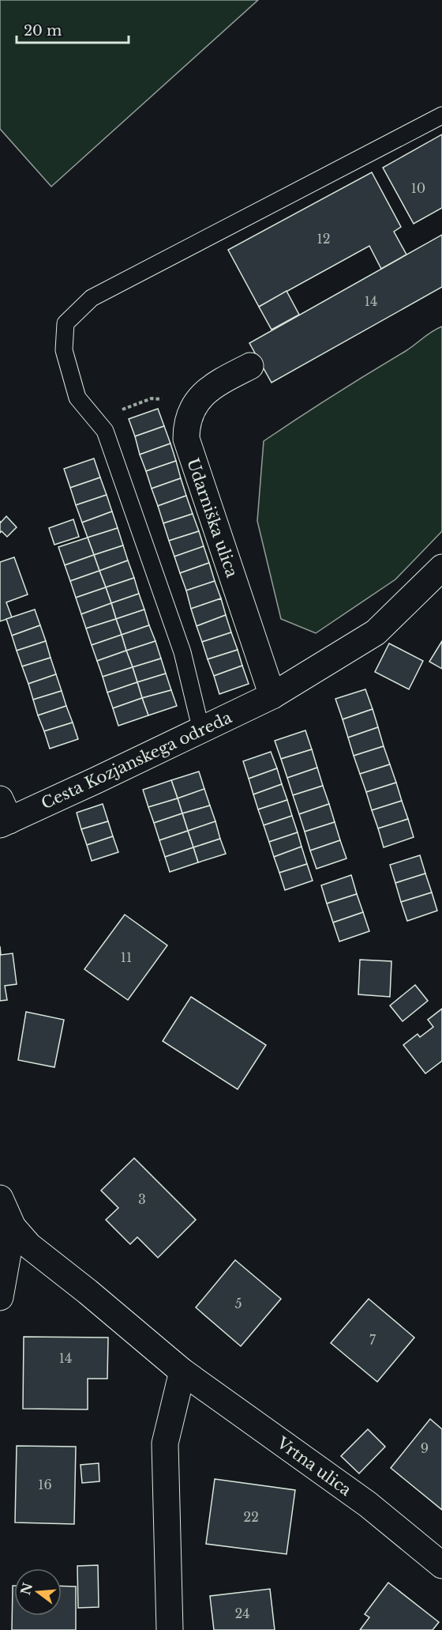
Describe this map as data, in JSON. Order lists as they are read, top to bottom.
{
  "streets": {
    "street": ["Udarniška ulica", "Cesta Kozjanskega odreda", "Vrtna ulica"]
  },
  "crossings": [
    ["Udarniška ulica", "Cesta Kozjanskega odreda"]
  ],
  "house_numbers": [
    "10",
    "12",
    "14",
    "11",
    "3",
    "5",
    "7",
    "14",
    "9",
    "16",
    "22",
    "24"
  ],
  "scale_bar": "20 m",
  "north": "left"
}
